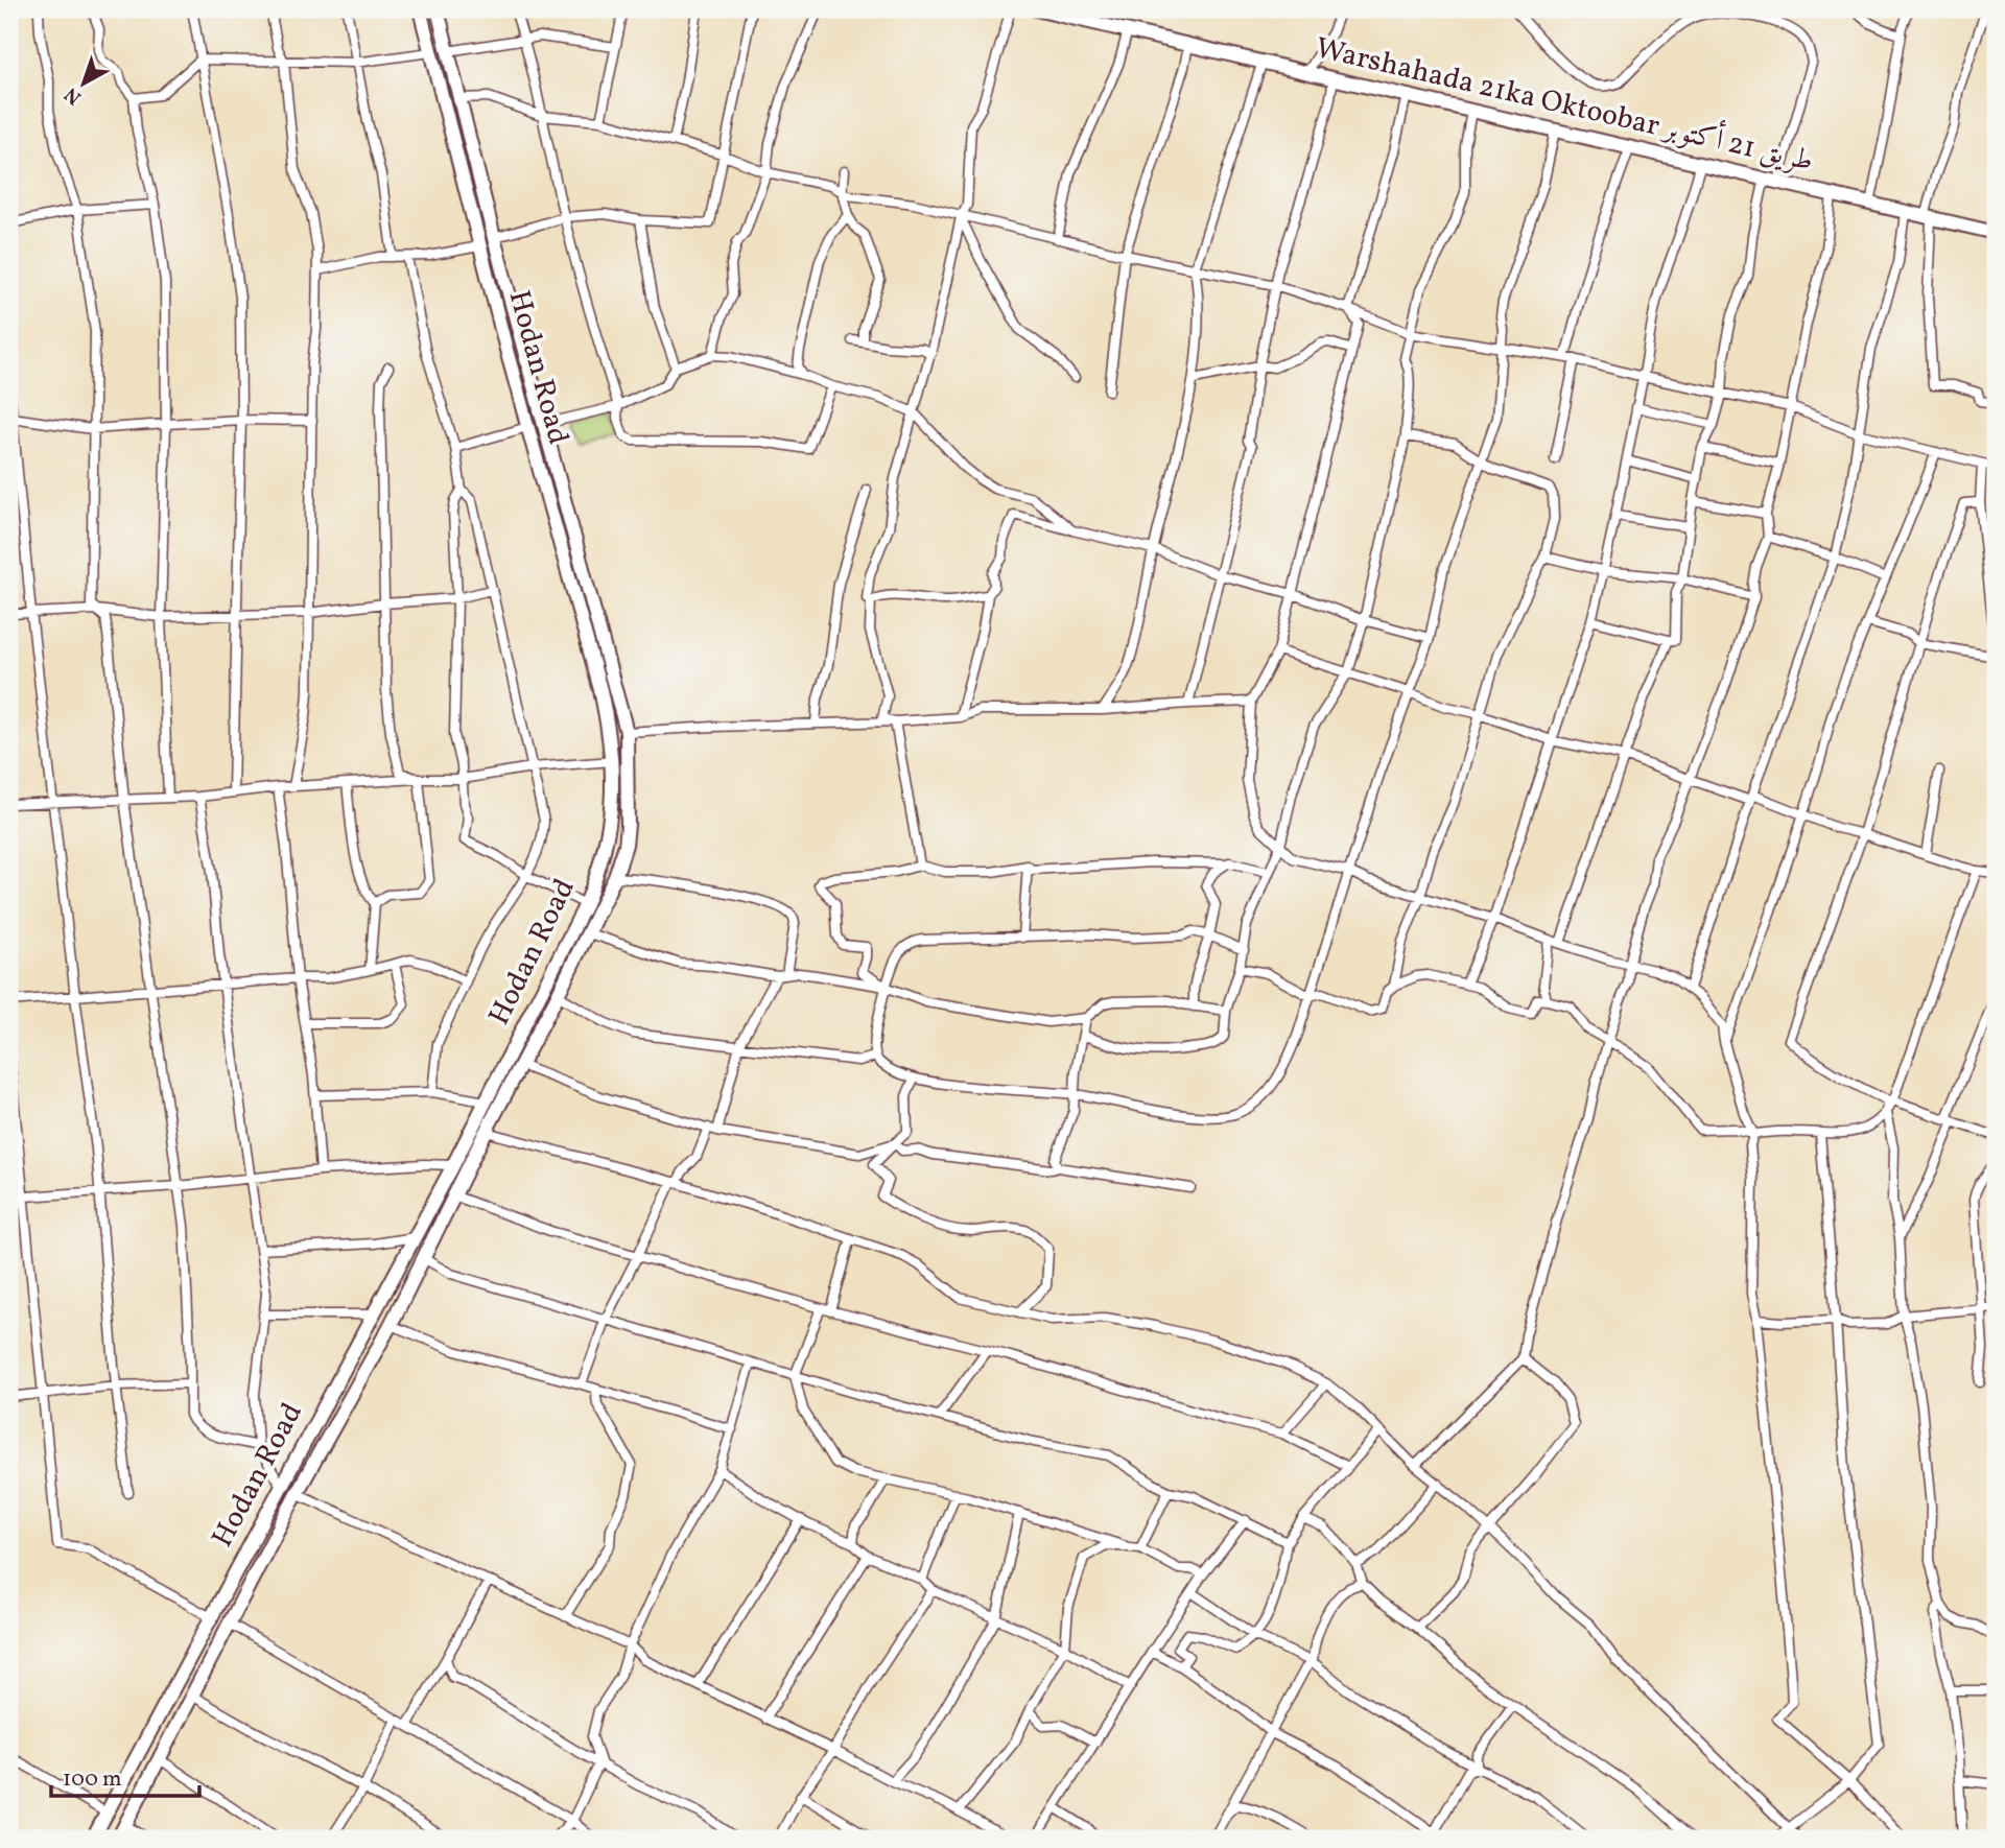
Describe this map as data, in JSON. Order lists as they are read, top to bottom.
{
  "streets": {
    "main road": ["Warshahada 21ka Oktoobar طريق 21 أكتوبر", "Hodan Road"]
  },
  "scale_bar": "100 m",
  "north": "bottom left"
}
